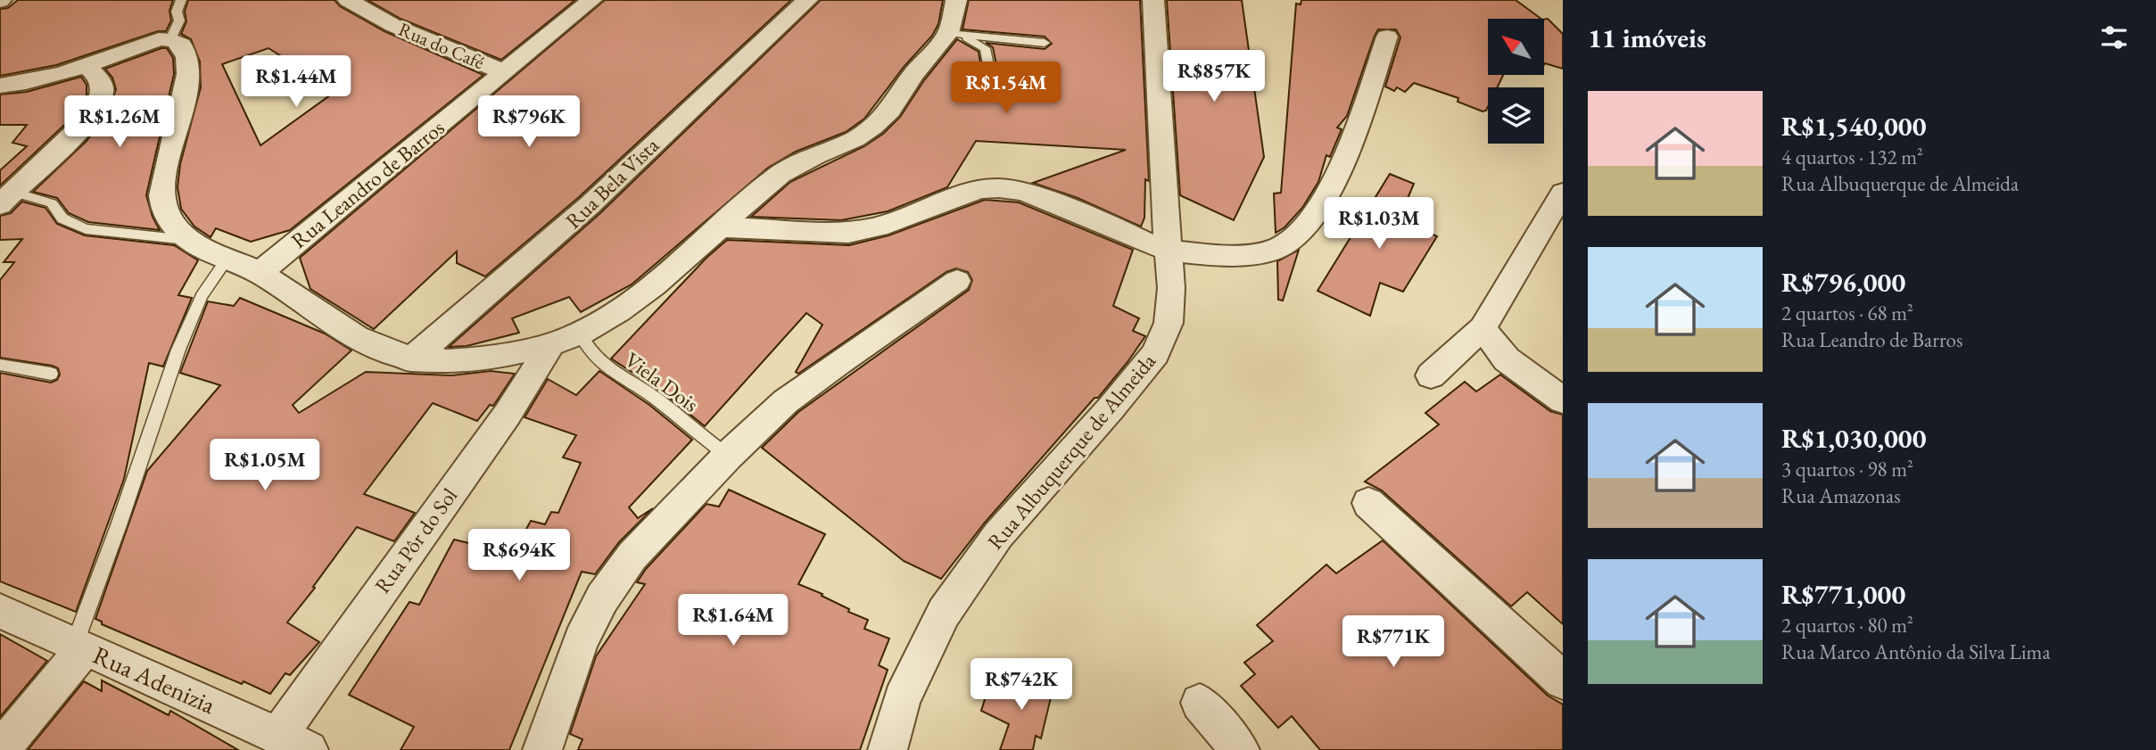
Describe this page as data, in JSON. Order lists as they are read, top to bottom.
{
  "streets": {
    "street": [
      "Rua do Café",
      "Rua Bela Vista",
      "Rua Leandro de Barros",
      "Rua Albuquerque de Almeida",
      "Rua Pôr do Sol",
      "Rua Adenizia"
    ],
    "lane": ["Viela Dois"]
  },
  "crossings": [
    ["Rua do Café", "Rua Leandro de Barros"],
    ["Viela Dois", "Rua Pôr do Sol"],
    ["Rua Pôr do Sol", "Rua Adenizia"]
  ],
  "north": "top left",
  "page": {
    "heading": "11 imóveis",
    "price": [
      "R$857K",
      "R$1.44M",
      "R$1.54M",
      "R$1.26M",
      "R$796K",
      "R$1.03M",
      "R$1.05M",
      "R$694K",
      "R$1.64M",
      "R$771K",
      "R$742K"
    ],
    "list": [
      {
        "name": "R$1,540,000",
        "note": "4 quartos · 132 m² · Rua Albuquerque de Almeida"
      },
      {
        "name": "R$796,000",
        "note": "2 quartos · 68 m² · Rua Leandro de Barros"
      },
      {
        "name": "R$1,030,000",
        "note": "3 quartos · 98 m² · Rua Amazonas"
      },
      {
        "name": "R$771,000",
        "note": "2 quartos · 80 m² · Rua Marco Antônio da Silva Lima"
      }
    ]
  }
}
